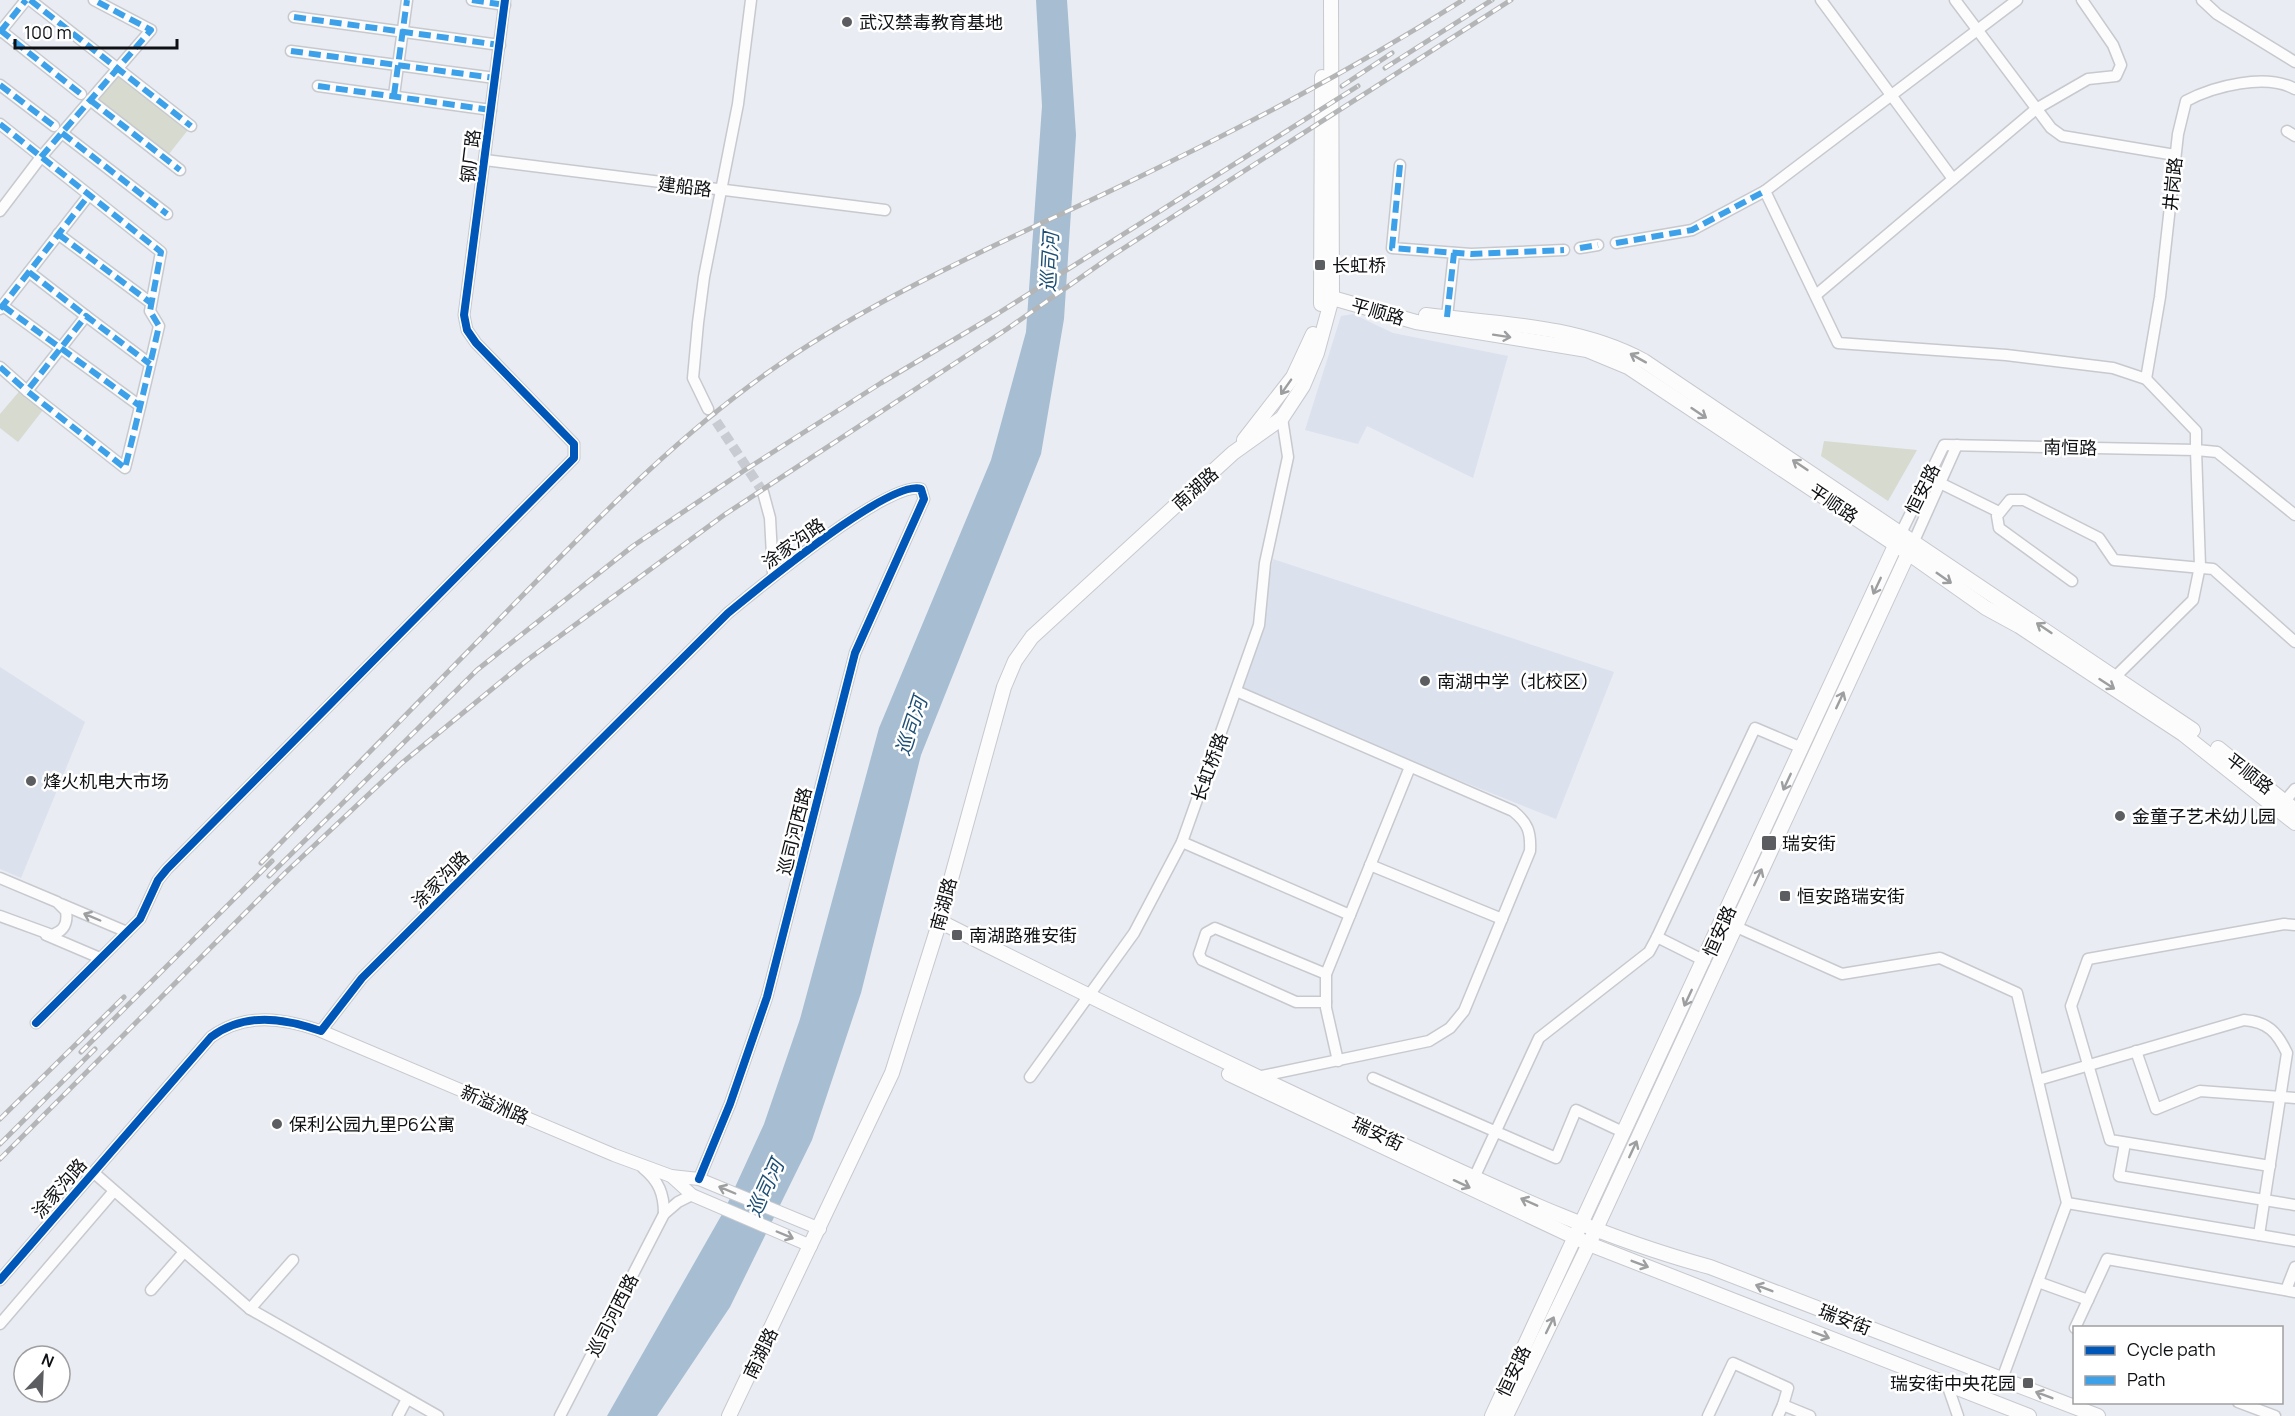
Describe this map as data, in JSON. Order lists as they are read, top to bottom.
{
  "streets": {
    "main road": [
      "平顺路",
      "南湖路",
      "恒安路",
      "瑞安街"
    ],
    "street": [
      "钢厂路",
      "井岗路",
      "建船路",
      "南恒路",
      "涂家沟路",
      "长虹桥路",
      "巡司河西路",
      "新溢洲路"
    ]
  },
  "crossings": [
    ["钢厂路", "建船路"],
    ["平顺路", "南湖路"],
    ["平顺路", "恒安路"],
    ["南恒路", "恒安路"],
    ["南湖路", "长虹桥路"],
    ["南湖路", "瑞安街"],
    ["恒安路", "瑞安街"],
    ["涂家沟路", "巡司河西路"],
    ["涂家沟路", "新溢洲路"],
    ["长虹桥路", "瑞安街"]
  ],
  "water": ["巡司河"],
  "places": {
    "other": [
      "武汉禁毒教育基地",
      "南湖中学（北校区）",
      "烽火机电大市场",
      "金童子艺术幼儿园",
      "保利公园九里P6公寓"
    ],
    "transit": [
      "长虹桥",
      "瑞安街",
      "恒安路瑞安街",
      "南湖路雅安街",
      "瑞安街中央花园"
    ]
  },
  "legend": ["Cycle path", "Path"],
  "scale_bar": "100 m",
  "north": "top right"
}
